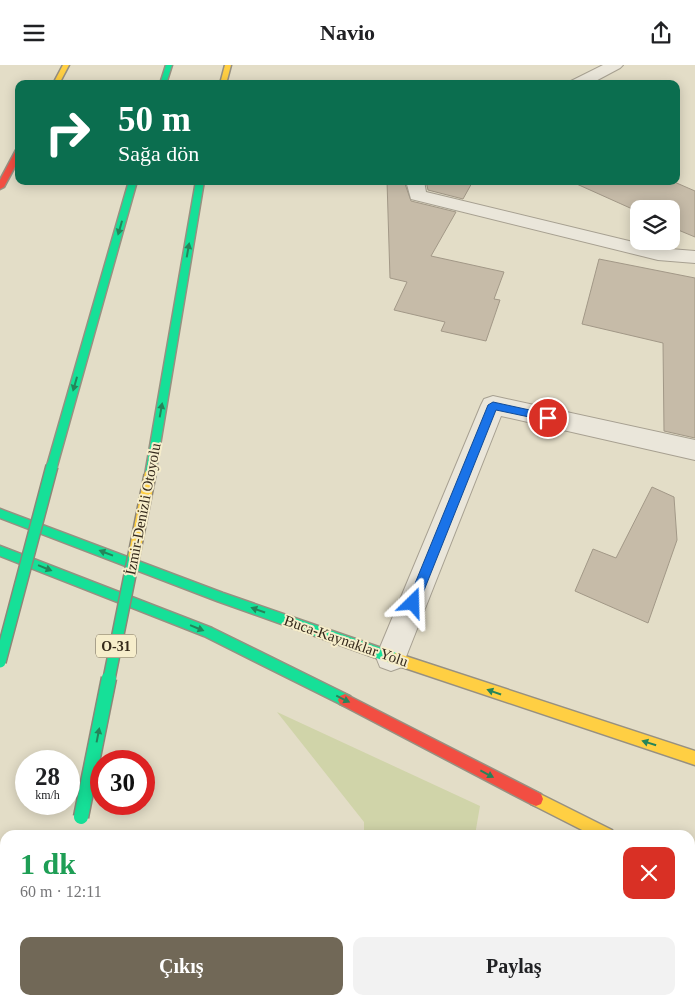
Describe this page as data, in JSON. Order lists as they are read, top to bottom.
{
  "streets": {
    "main road": ["İzmir-Denizli Otoyolu", "Buca-Kaynaklar Yolu", "O-31"]
  },
  "page": {
    "header": "Navio",
    "turn": ["50 m", "Sağa dön"],
    "speed": "28 km/h",
    "limit": "30",
    "heading": ["1 dk", "60 m · 12:11"],
    "buttons": ["Çıkış", "Paylaş"]
  }
}
